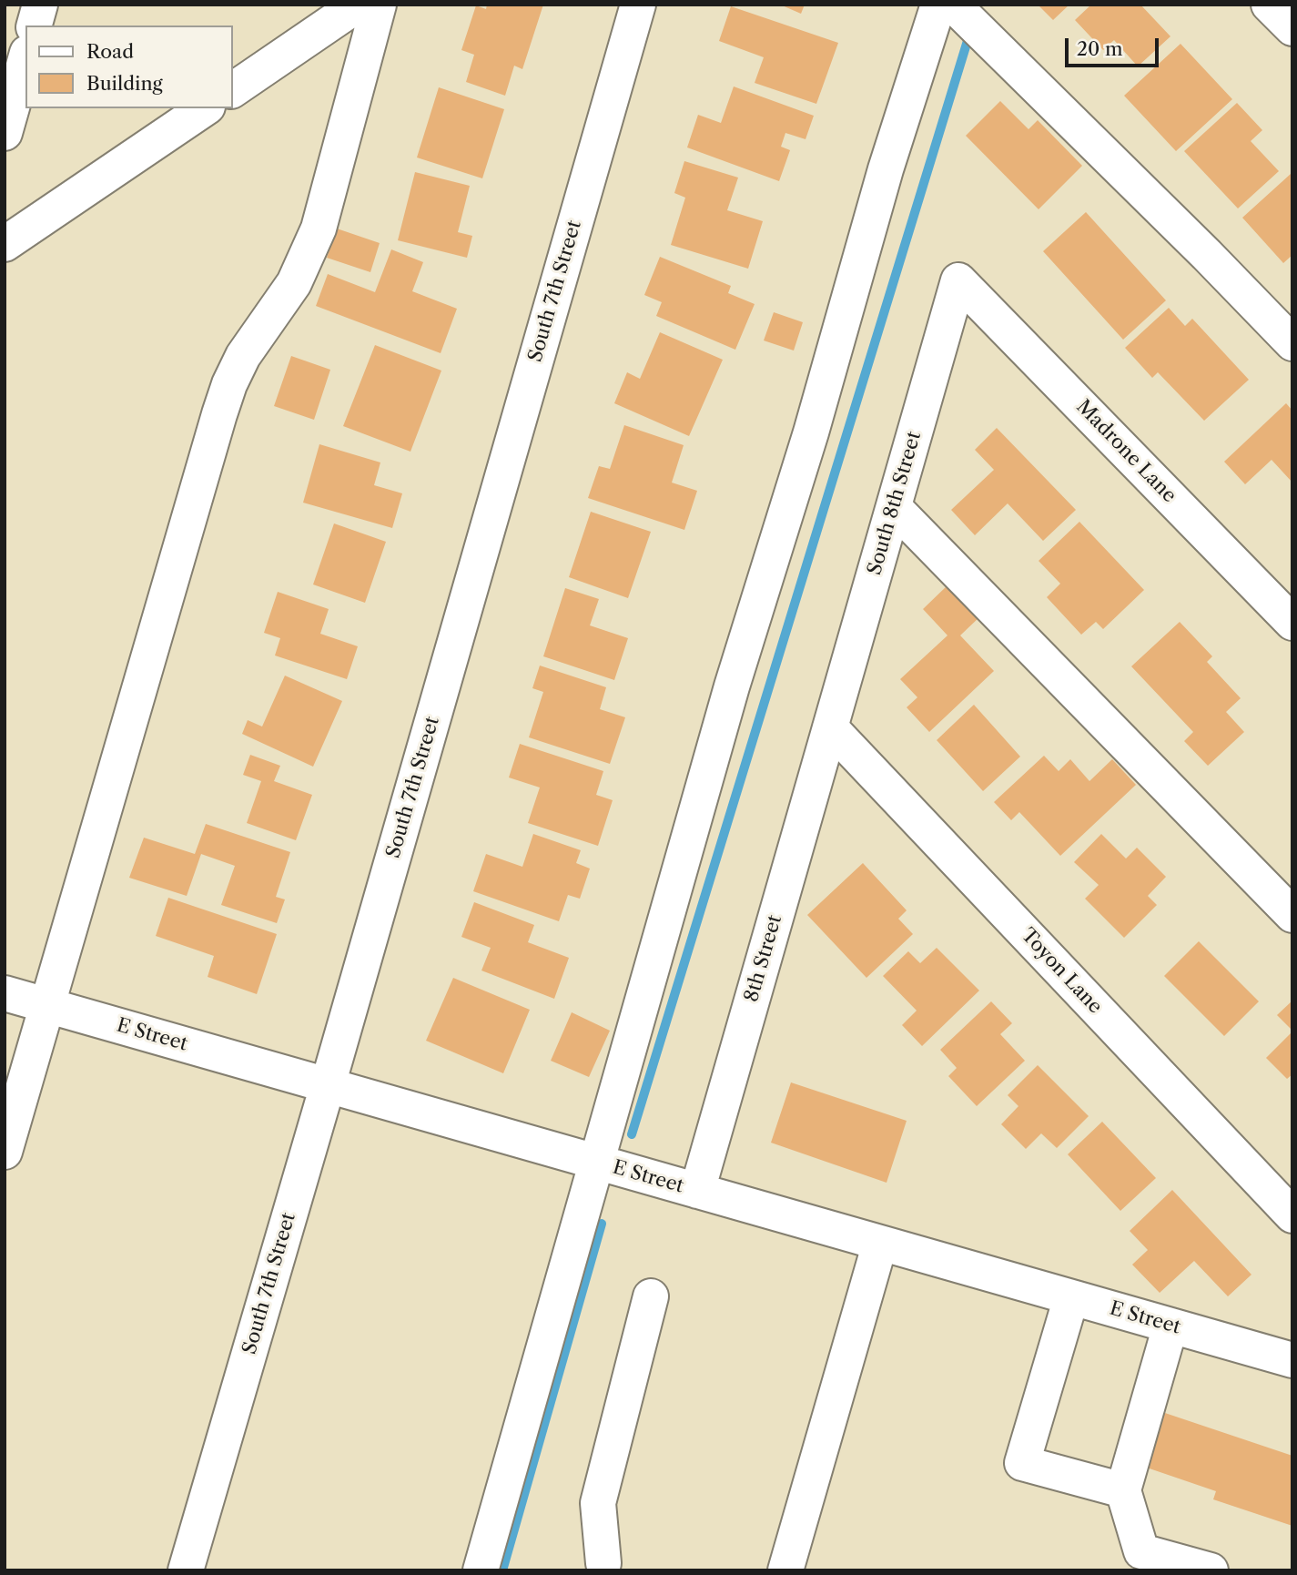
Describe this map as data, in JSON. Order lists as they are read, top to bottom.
{
  "streets": {
    "street": [
      "South 7th Street",
      "Madrone Lane",
      "South 8th Street",
      "8th Street",
      "Toyon Lane",
      "E Street"
    ]
  },
  "crossings": [
    ["South 7th Street", "E Street"],
    ["Madrone Lane", "South 8th Street"],
    ["South 8th Street", "8th Street"],
    ["South 8th Street", "Toyon Lane"],
    ["8th Street", "Toyon Lane"],
    ["8th Street", "E Street"]
  ],
  "legend": ["Road", "Building"],
  "scale_bar": "20 m"
}
